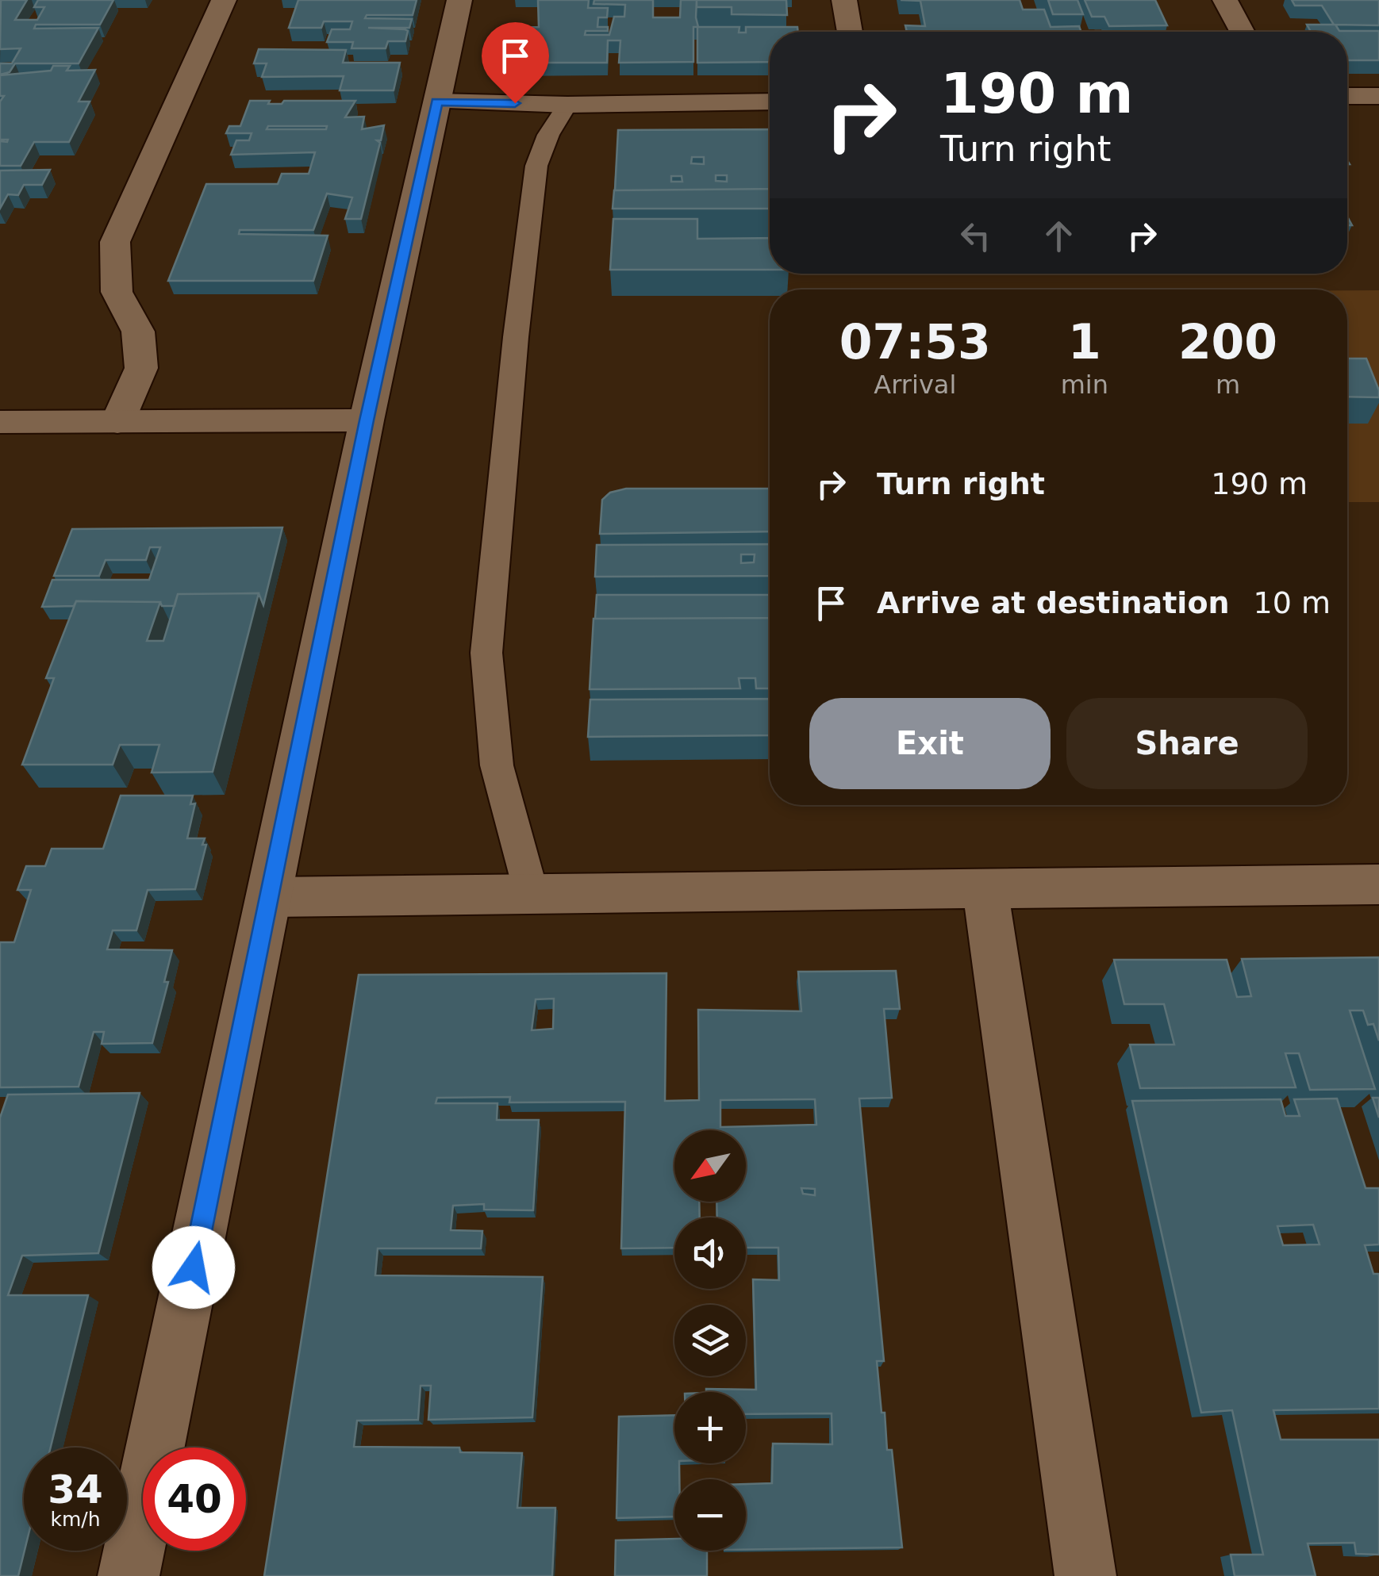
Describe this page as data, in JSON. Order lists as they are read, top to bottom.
{
  "north": "bottom left",
  "page": {
    "turn": ["190 m", "Turn right"],
    "eta": [
      "07:53",
      "Arrival",
      "1",
      "min",
      "200",
      "m"
    ],
    "list": [
      {
        "name": "Turn right",
        "value": "190 m"
      },
      {
        "name": "Arrive at destination",
        "value": "10 m"
      }
    ],
    "buttons": ["Exit", "Share"],
    "map_buttons": ["+", "−"],
    "speed": "34 km/h",
    "limit": "40"
  }
}
